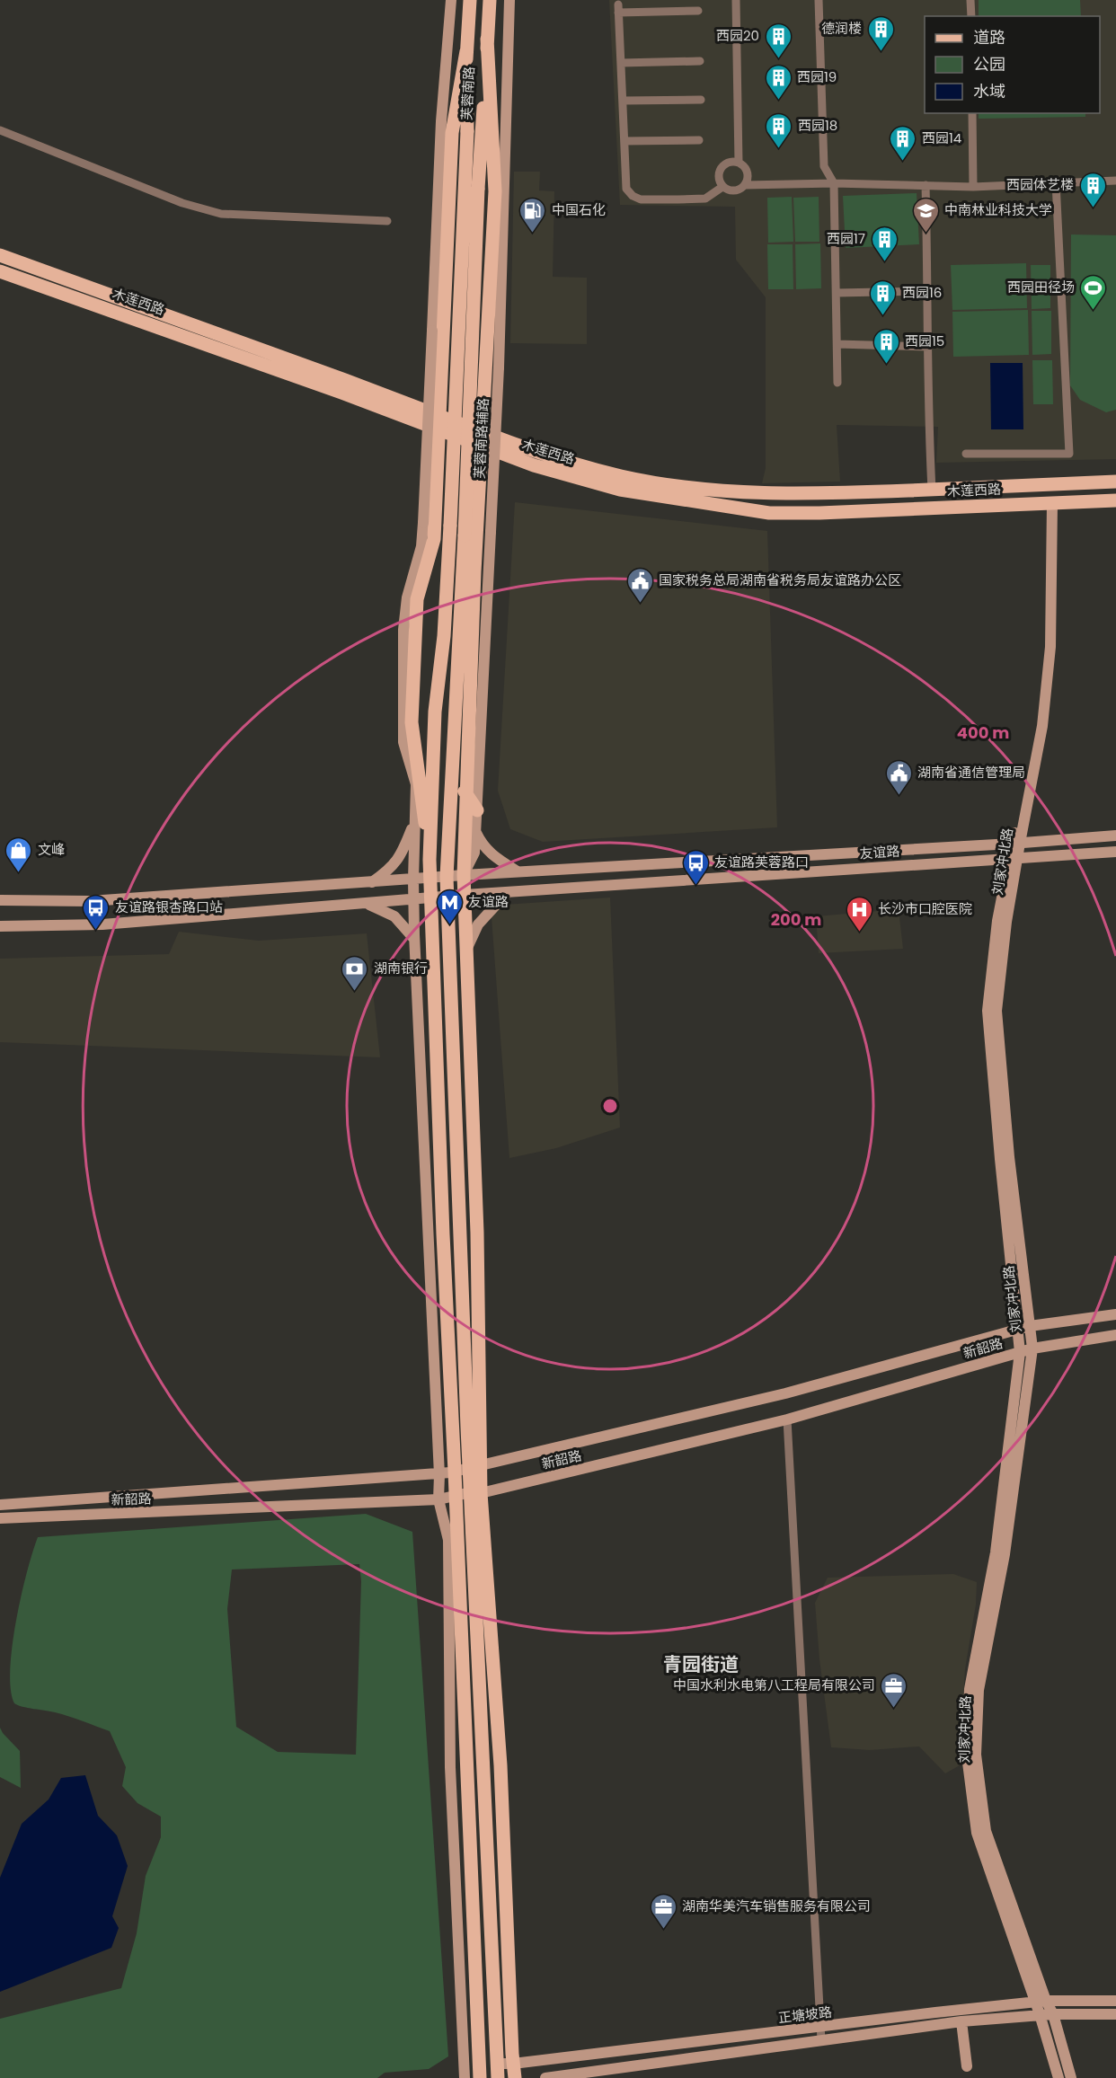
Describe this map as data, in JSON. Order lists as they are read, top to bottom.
{
  "streets": {
    "main road": [
      "芙蓉南路",
      "木莲西路",
      "芙蓉南路辅路",
      "友谊路",
      "刘家冲北路",
      "新韶路",
      "正塘坡路"
    ]
  },
  "crossings": [
    ["芙蓉南路", "友谊路"],
    ["芙蓉南路", "新韶路"],
    ["木莲西路", "刘家冲北路"],
    ["芙蓉南路辅路", "友谊路"],
    ["友谊路", "刘家冲北路"],
    ["刘家冲北路", "新韶路"],
    ["刘家冲北路", "正塘坡路"]
  ],
  "districts": ["青园街道"],
  "places": {
    "building": [
      "德润楼",
      "西园20",
      "西园19",
      "西园18",
      "西园14",
      "西园体艺楼",
      "西园17",
      "西园16",
      "西园15"
    ],
    "fuel station": ["中国石化"],
    "school or university": ["中南林业科技大学"],
    "sports": ["西园田径场"],
    "public building": ["国家税务总局湖南省税务局友谊路办公区", "湖南省通信管理局"],
    "shop": ["文峰"],
    "bus stop": ["友谊路芙蓉路口", "友谊路银杏路口站"],
    "metro station": ["友谊路"],
    "hospital": ["长沙市口腔医院"],
    "bank": ["湖南银行"],
    "office": ["中国水利水电第八工程局有限公司", "湖南华美汽车销售服务有限公司"]
  },
  "legend": ["道路", "公园", "水域"],
  "rings": ["400 m", "200 m"]
}
